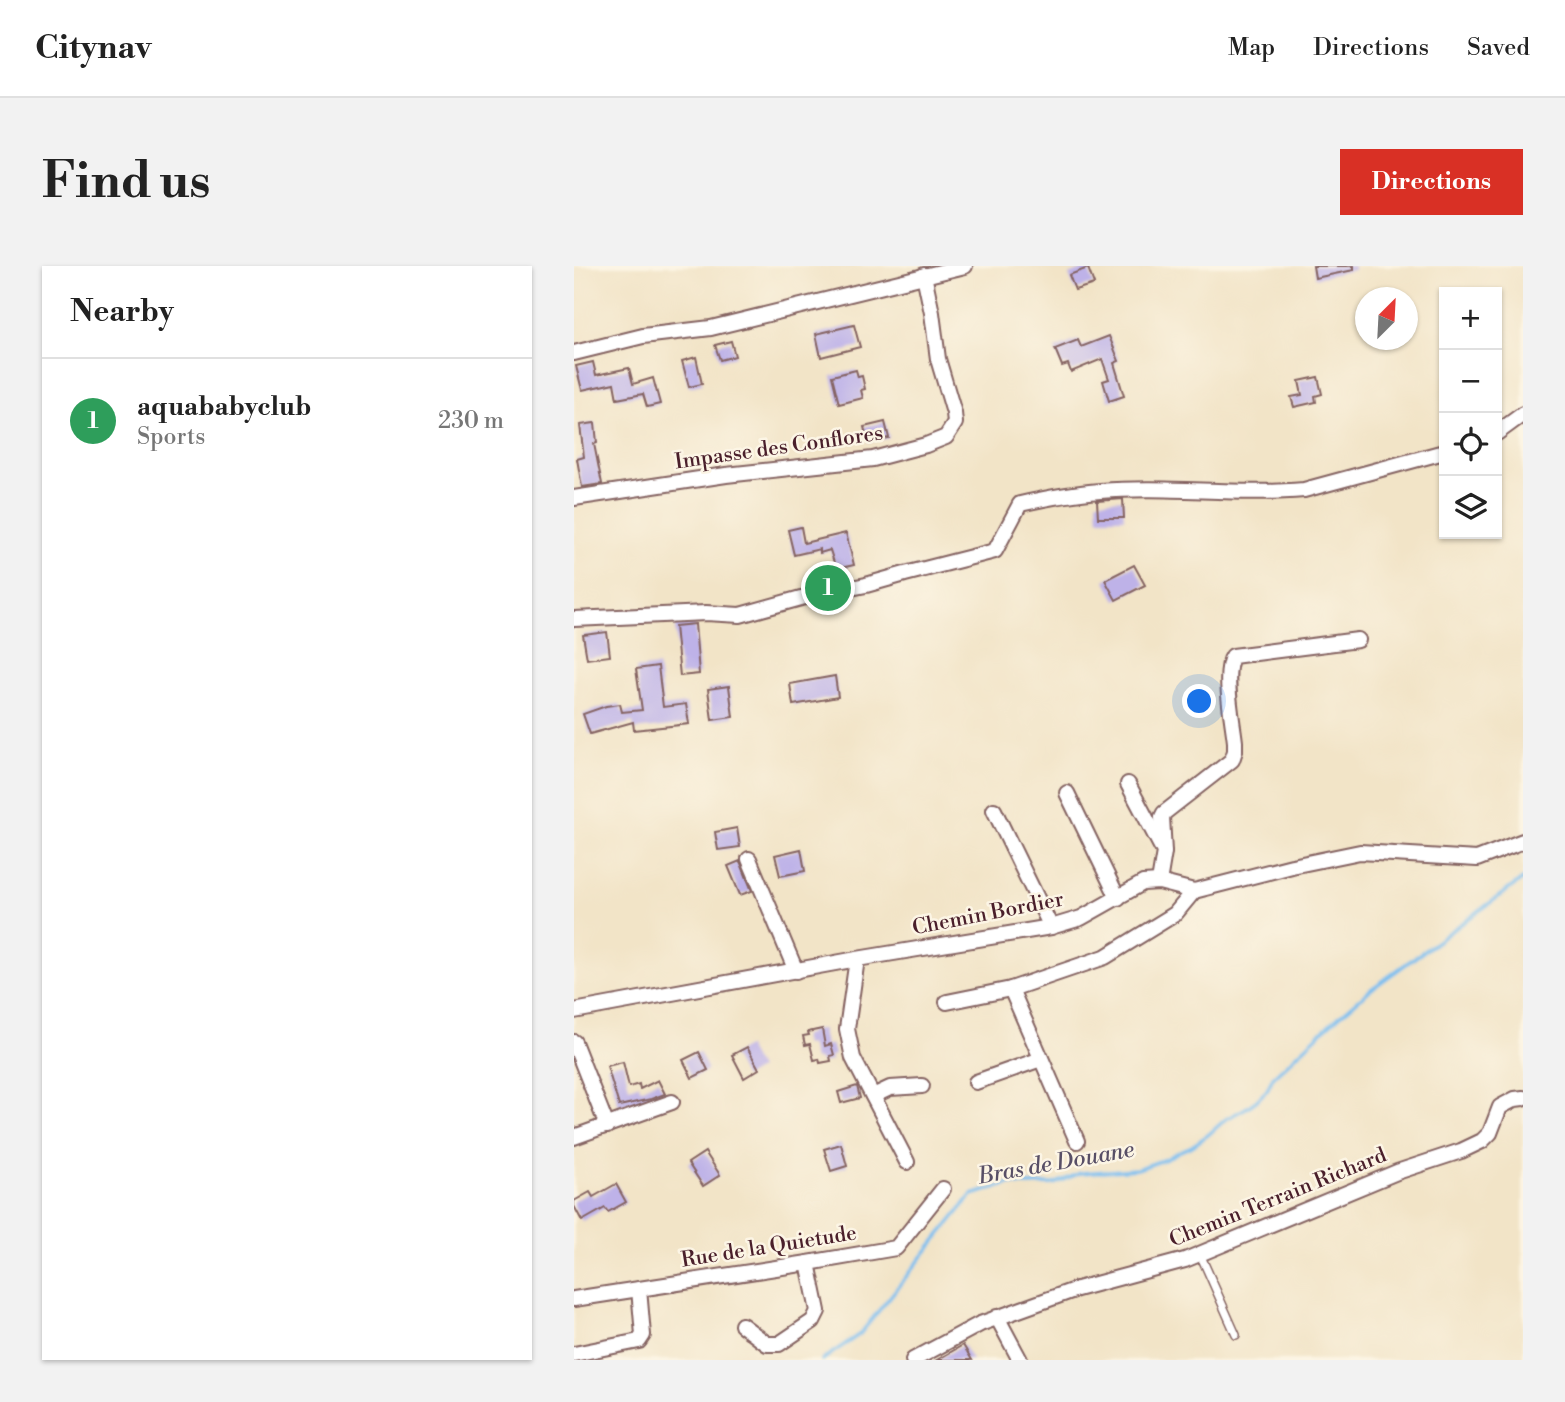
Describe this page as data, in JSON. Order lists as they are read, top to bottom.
{
  "streets": {
    "street": [
      "Impasse des Conflores",
      "Chemin Bordier",
      "Chemin Terrain Richard",
      "Rue de la Quietude"
    ]
  },
  "water": ["Bras de Douane"],
  "north": "top right",
  "page": {
    "header": "Citynav",
    "nav": ["Map", "Directions", "Saved"],
    "buttons": "Directions",
    "title": "Find us",
    "heading": "Nearby",
    "map_buttons": ["+", "−"],
    "list": [
      {
        "mark": "1",
        "name": "aquababyclub",
        "note": "Sports",
        "value": "230 m"
      }
    ],
    "pins": "1"
  }
}
